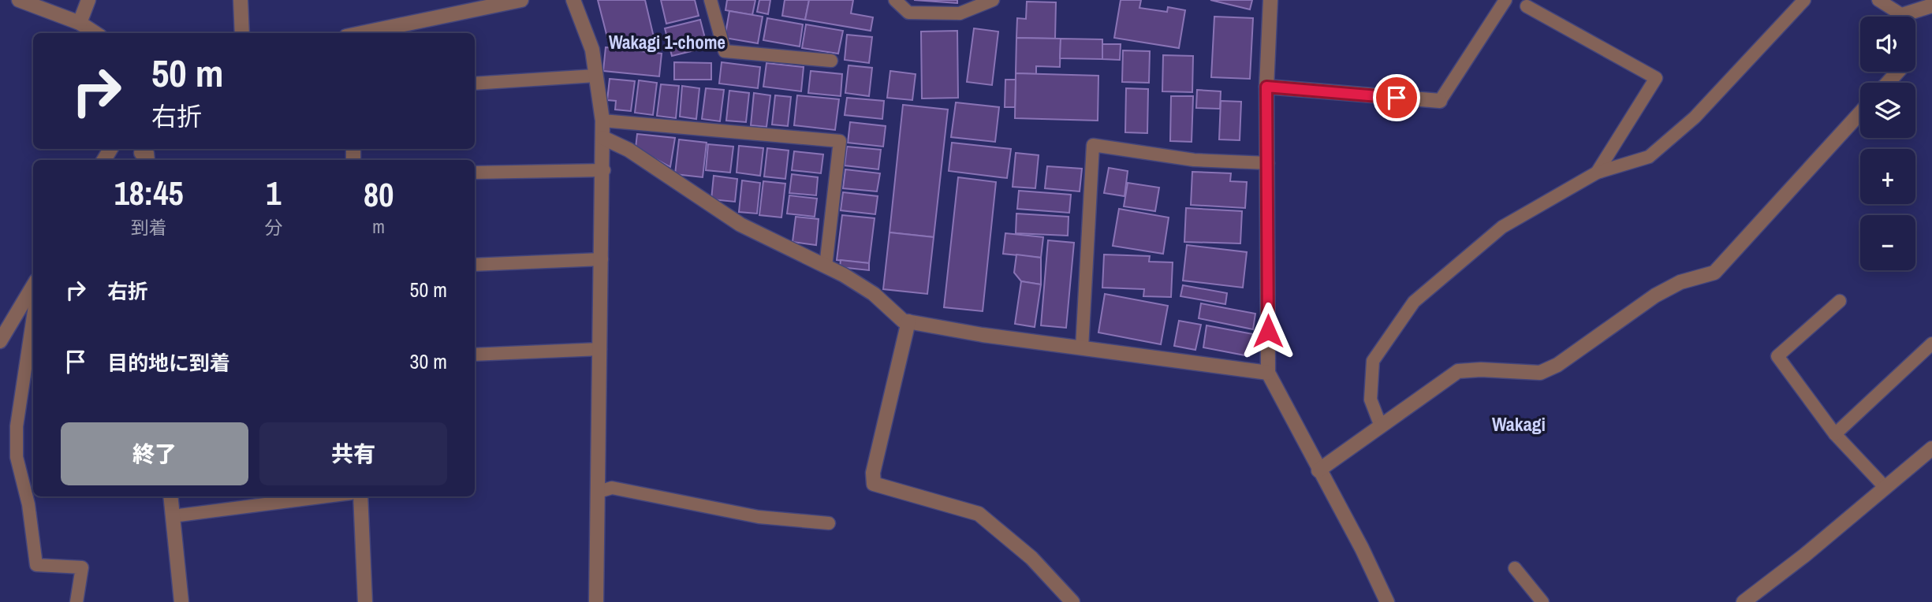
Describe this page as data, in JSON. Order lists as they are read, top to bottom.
{
  "districts": ["Wakagi 1-chome", "Wakagi"],
  "page": {
    "map_buttons": ["+", "−"],
    "turn": ["50 m", "右折"],
    "eta": [
      "18:45",
      "到着",
      "1",
      "分",
      "80",
      "m"
    ],
    "list": [
      {
        "name": "右折",
        "value": "50 m"
      },
      {
        "name": "目的地に到着",
        "value": "30 m"
      }
    ],
    "buttons": ["終了", "共有"]
  }
}
